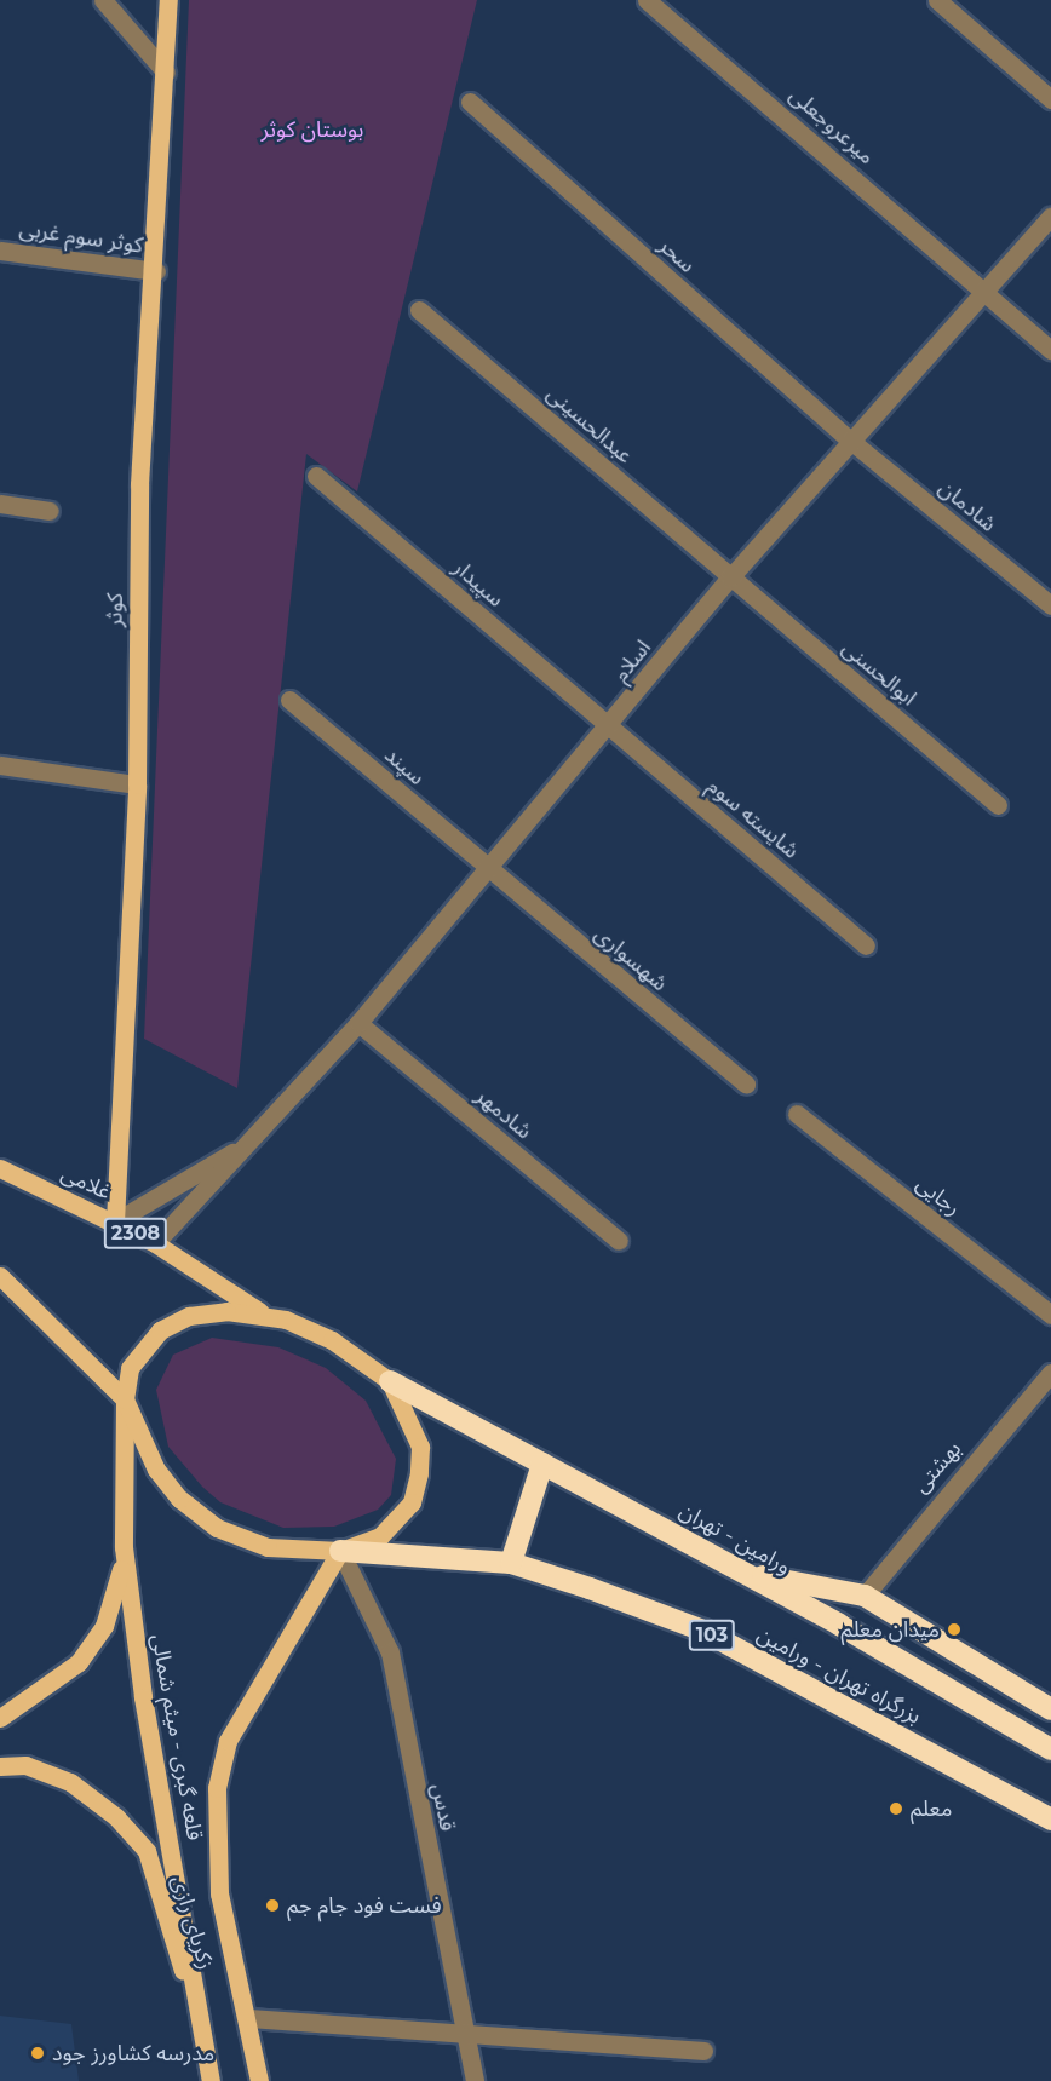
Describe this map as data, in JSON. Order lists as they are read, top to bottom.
{
  "streets": {
    "highway": ["ورامین - تهران", "103", "بزرگراه تهران - ورامین"],
    "main road": [
      "کوثر",
      "غلامی",
      "2308",
      "قلعه گبری - میثم شمالی",
      "زکریای رازی"
    ],
    "street": [
      "میرعروجعلی",
      "کوثر سوم غربی",
      "سحر",
      "عبدالحسینی",
      "شادمان",
      "سپیدار",
      "اسلام",
      "ابوالحسنی",
      "سپند",
      "شایسته سوم",
      "شهسواری",
      "شادمهر",
      "رجایی",
      "بهشتی",
      "قدس"
    ]
  },
  "crossings": [
    ["میرعروجعلی", "اسلام"],
    ["کوثر سوم غربی", "کوثر"],
    ["سحر", "شادمان"],
    ["سحر", "اسلام"],
    ["عبدالحسینی", "اسلام"],
    ["عبدالحسینی", "ابوالحسنی"],
    ["شادمان", "اسلام"],
    ["سپیدار", "اسلام"],
    ["سپیدار", "شایسته سوم"],
    ["کوثر", "غلامی"],
    ["اسلام", "ابوالحسنی"],
    ["اسلام", "سپند"],
    ["اسلام", "شایسته سوم"],
    ["اسلام", "شهسواری"],
    ["اسلام", "شادمهر"],
    ["اسلام", "غلامی"],
    ["سپند", "شهسواری"],
    ["بزرگراه تهران - ورامین", "قلعه گبری - میثم شمالی"],
    ["بزرگراه تهران - ورامین", "قدس"],
    ["قلعه گبری - میثم شمالی", "قدس"],
    ["قلعه گبری - میثم شمالی", "زکریای رازی"]
  ],
  "parks": ["بوستان کوثر"],
  "places": [
    "میدان معلم",
    "معلم",
    "فست فود جام جم",
    "مدرسه کشاورز جود"
  ]
}
